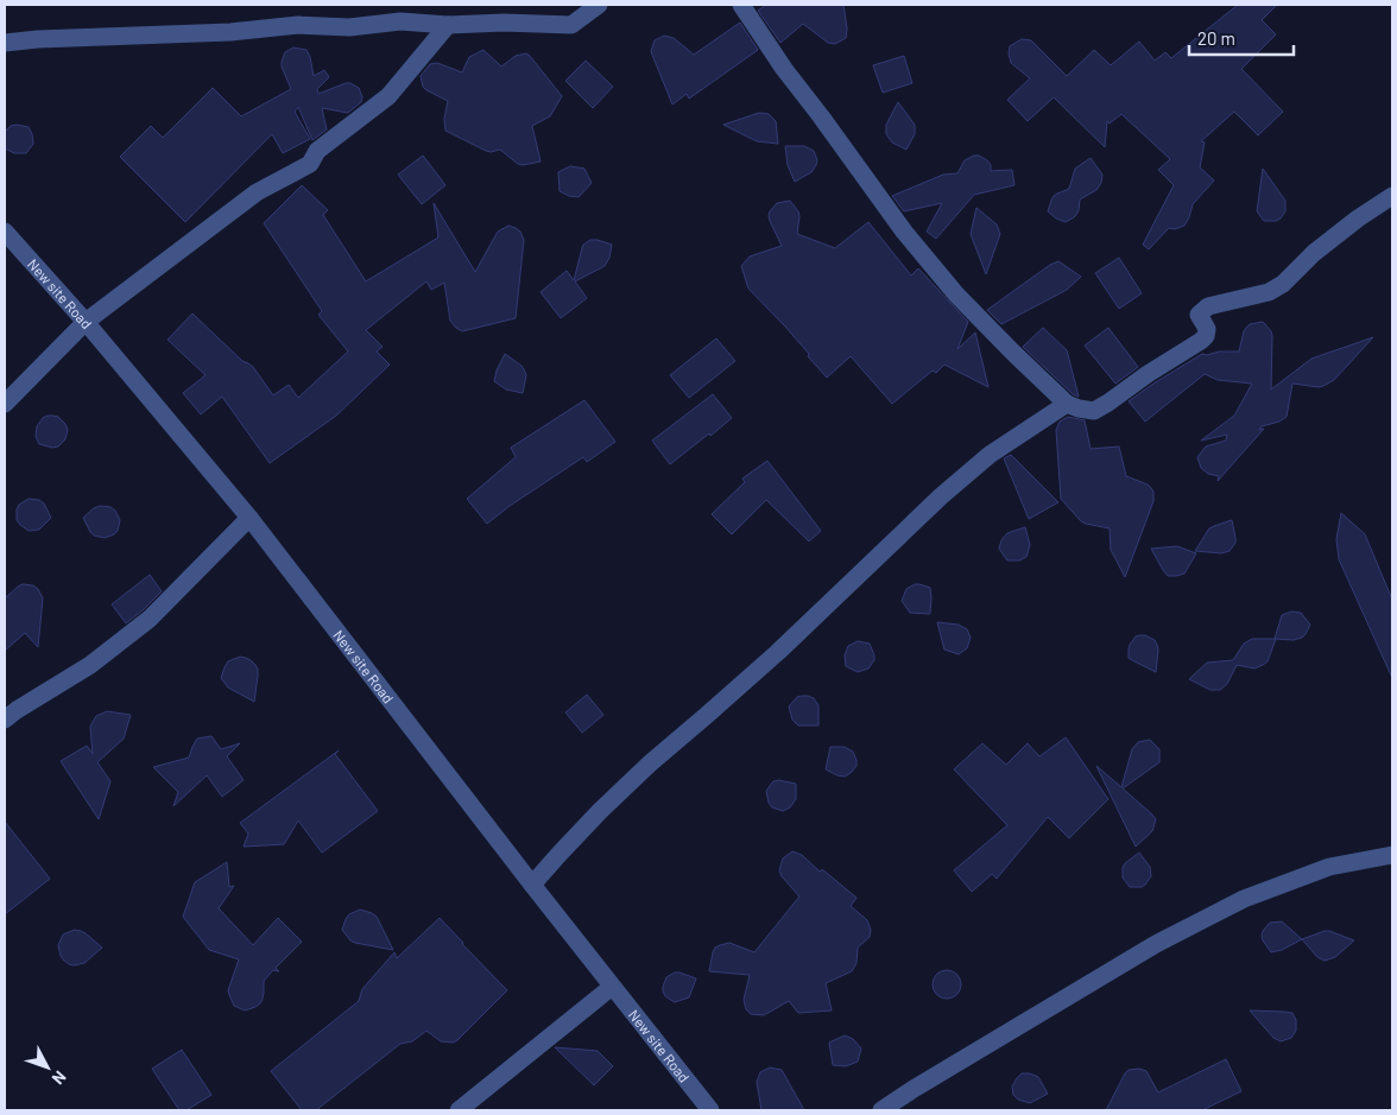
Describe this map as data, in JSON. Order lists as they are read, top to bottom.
{
  "streets": {
    "street": ["New site Road"]
  },
  "scale_bar": "20 m",
  "north": "bottom right"
}
